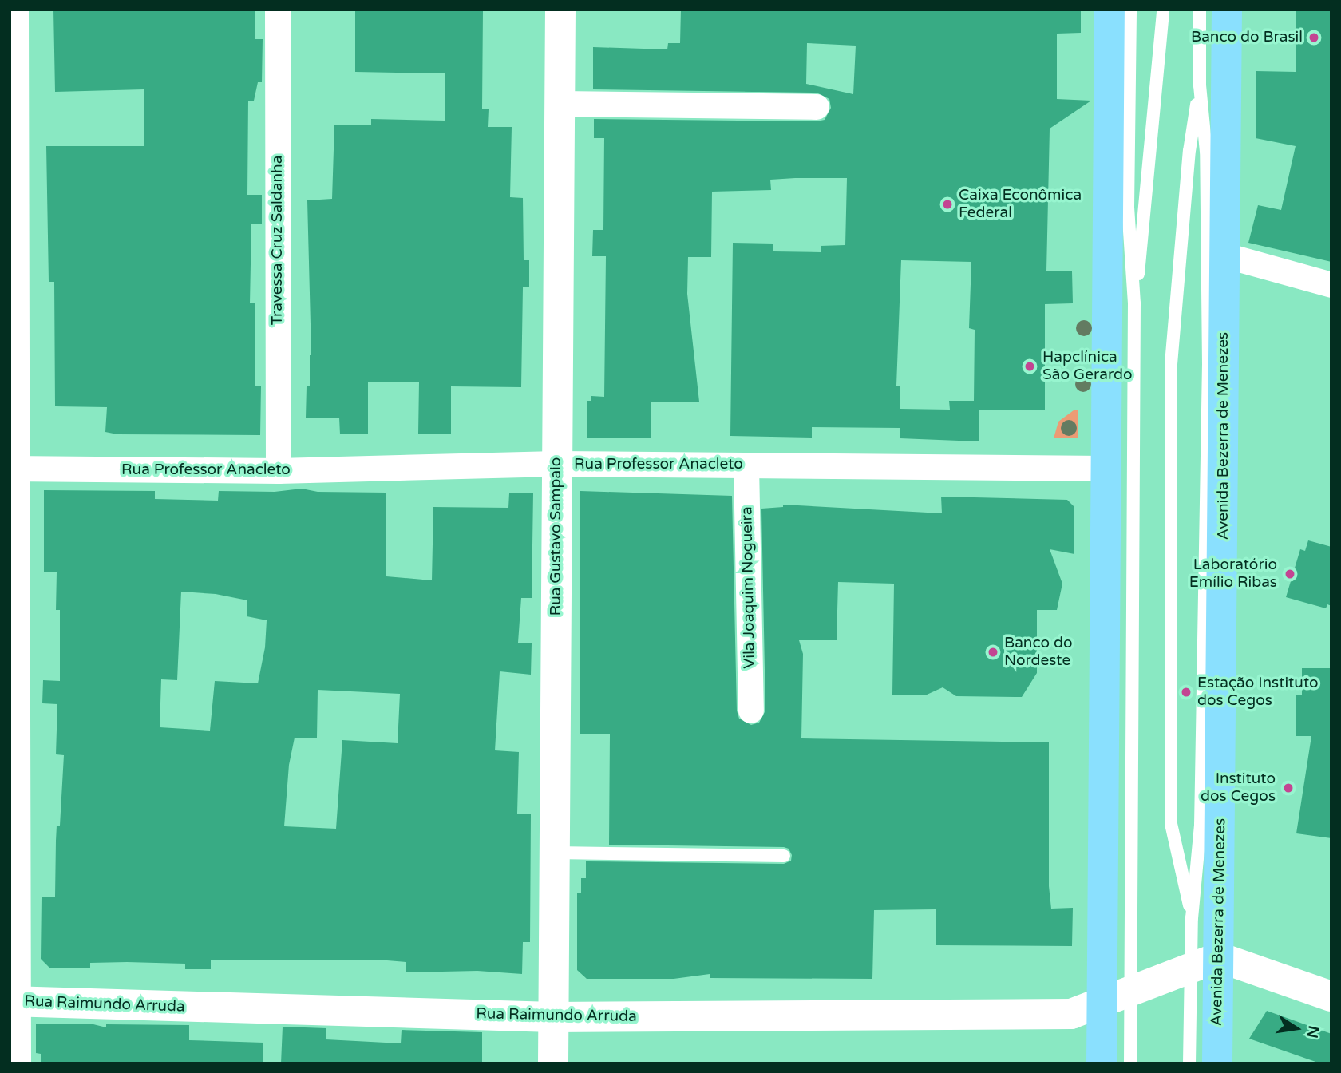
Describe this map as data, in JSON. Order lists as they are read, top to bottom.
{
  "streets": {
    "main road": ["Avenida Bezerra de Menezes"],
    "street": [
      "Travessa Cruz Saldanha",
      "Rua Professor Anacleto",
      "Rua Gustavo Sampaio",
      "Vila Joaquim Nogueira",
      "Rua Raimundo Arruda"
    ]
  },
  "crossings": [
    ["Travessa Cruz Saldanha", "Rua Professor Anacleto"],
    ["Avenida Bezerra de Menezes", "Rua Raimundo Arruda"],
    ["Rua Professor Anacleto", "Rua Gustavo Sampaio"],
    ["Rua Professor Anacleto", "Vila Joaquim Nogueira"],
    ["Rua Gustavo Sampaio", "Rua Raimundo Arruda"]
  ],
  "places": [
    "Banco do Brasil",
    "Caixa Econômica Federal",
    "Hapclínica São Gerardo",
    "Laboratório Emílio Ribas",
    "Banco do Nordeste",
    "Estação Instituto dos Cegos",
    "Instituto dos Cegos"
  ],
  "north": "right"
}
